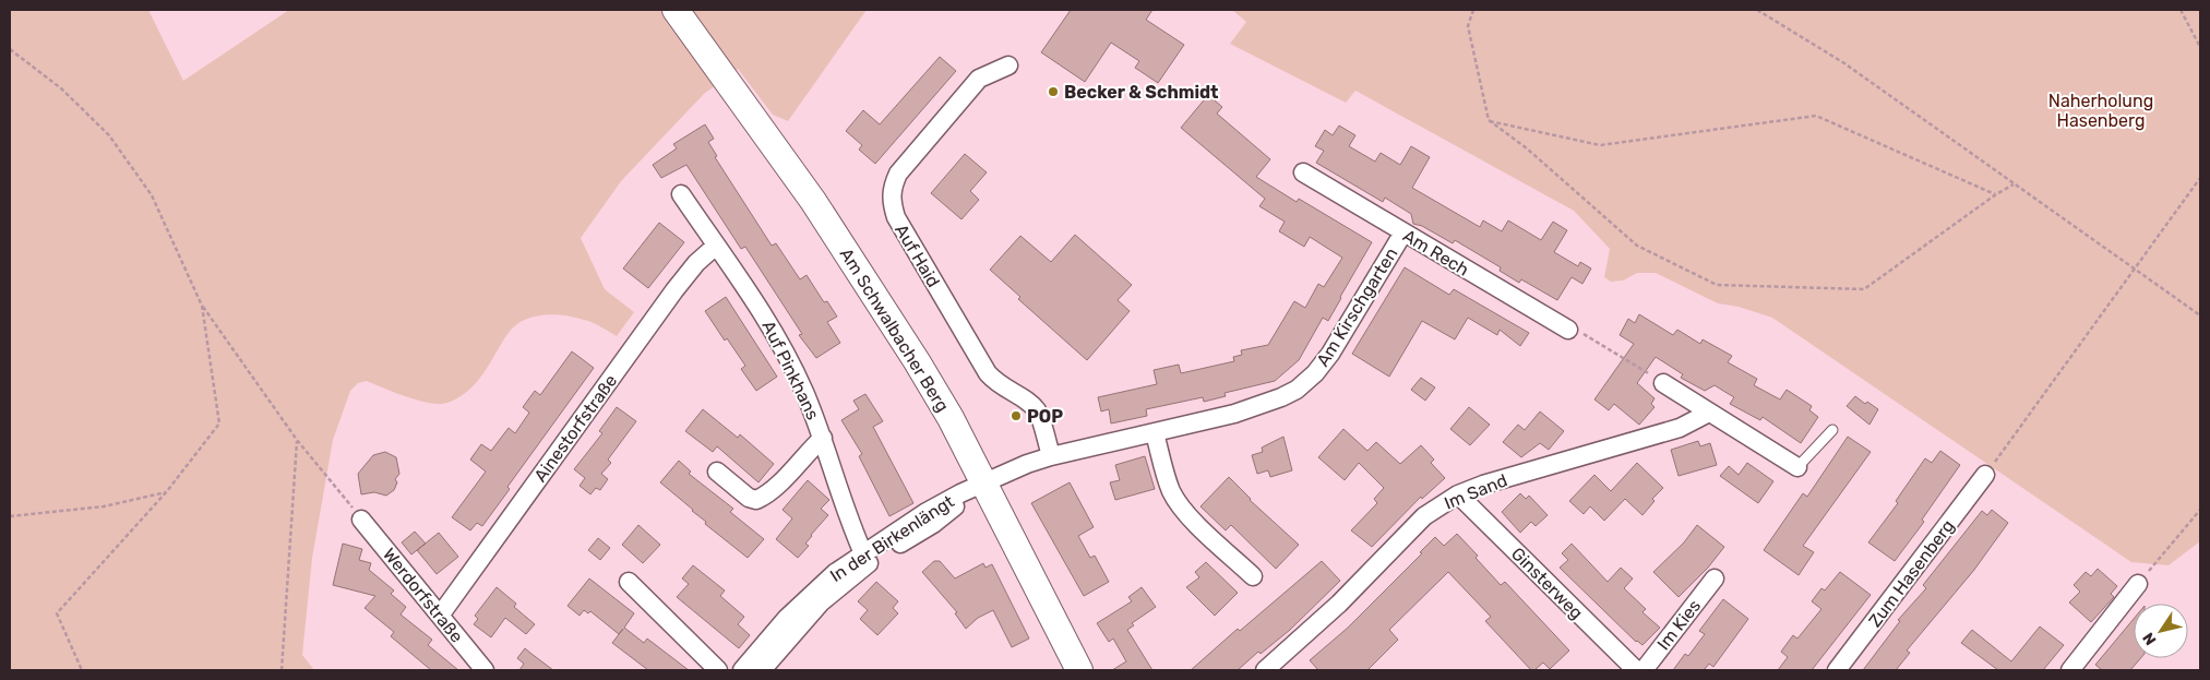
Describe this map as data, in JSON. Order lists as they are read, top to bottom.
{
  "streets": {
    "main road": ["Am Schwalbacher Berg"],
    "street": [
      "Am Rech",
      "Auf Haid",
      "Am Kirschgarten",
      "Auf Pinkhans",
      "Ainestorfstraße",
      "Im Sand",
      "In der Birkenlängt",
      "Zum Hasenberg",
      "Ginsterweg",
      "Werdorfstraße",
      "Im Kies"
    ]
  },
  "crossings": [
    ["Am Rech", "Am Kirschgarten"],
    ["Auf Haid", "Am Kirschgarten"],
    ["Am Kirschgarten", "Am Schwalbacher Berg"],
    ["Am Kirschgarten", "In der Birkenlängt"],
    ["Am Schwalbacher Berg", "In der Birkenlängt"],
    ["Auf Pinkhans", "Ainestorfstraße"],
    ["Auf Pinkhans", "In der Birkenlängt"],
    ["Ainestorfstraße", "Werdorfstraße"],
    ["Im Sand", "Ginsterweg"]
  ],
  "parks": ["Naherholung Hasenberg"],
  "places": ["Becker & Schmidt", "POP"],
  "north": "bottom left"
}
